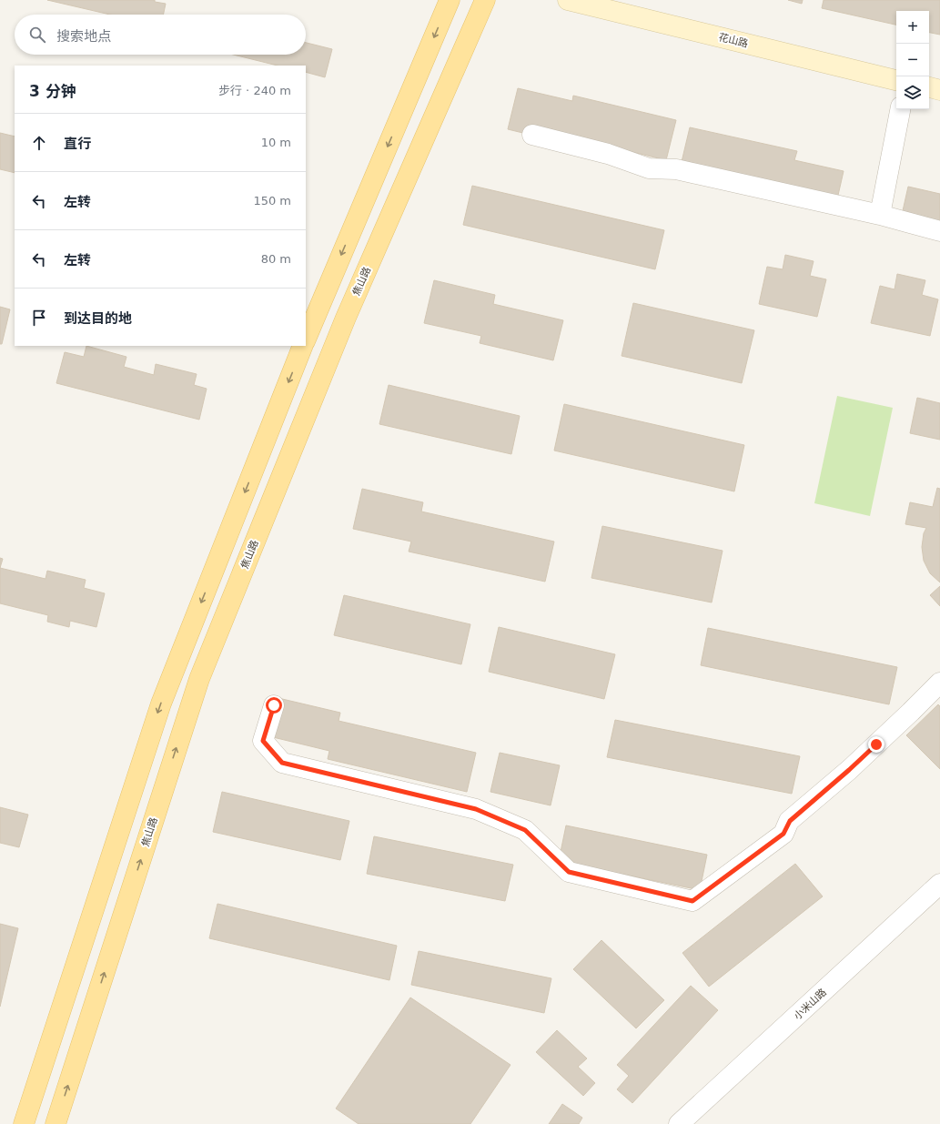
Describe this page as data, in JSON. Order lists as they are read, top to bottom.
{
  "streets": {
    "main road": ["花山路", "焦山路"],
    "street": ["小米山路"]
  },
  "page": {
    "map_buttons": ["+", "−"],
    "search": "搜索地点",
    "heading": ["3 分钟", "步行 · 240 m"],
    "list": [
      ["直行", "10 m"],
      ["左转", "150 m"],
      ["左转", "80 m"],
      "到达目的地"
    ]
  }
}
